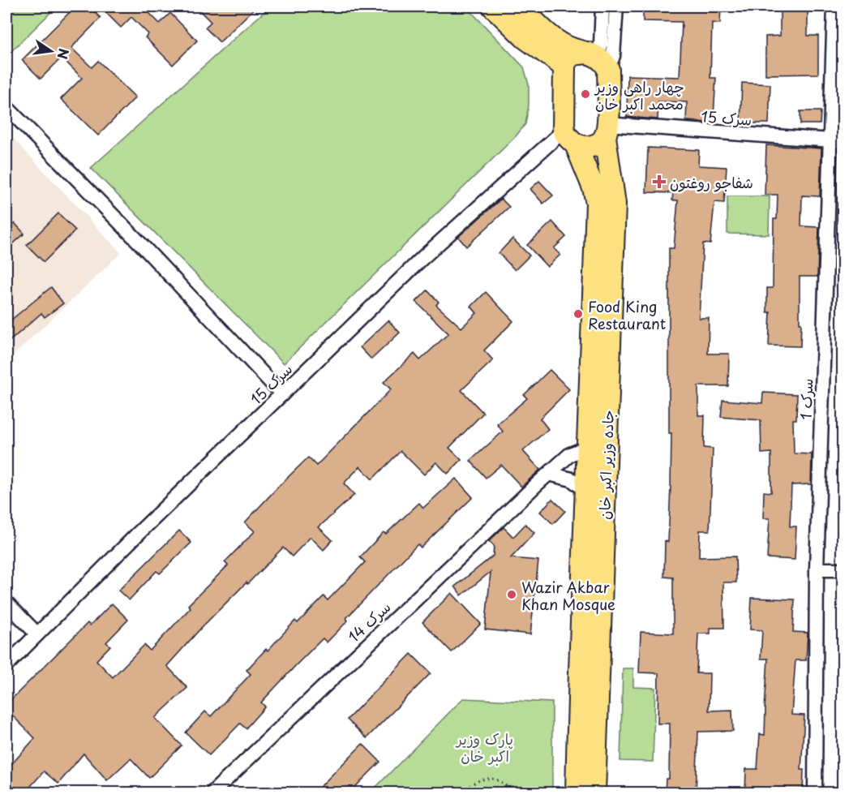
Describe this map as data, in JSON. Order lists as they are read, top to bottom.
{
  "streets": {
    "main road": ["جاده وزیر اکبر خان"],
    "street": ["سرک 15", "سرک 1", "سرک 14"]
  },
  "crossings": [
    ["سرک 15", "سرک 1"],
    ["سرک 15", "جاده وزیر اکبر خان"]
  ],
  "parks": ["پارک وزیر اکبر خان"],
  "places": {
    "other": ["چهار راهی وزیر محمد اکبر خان", "Food King Restaurant", "Wazir Akbar Khan Mosque"],
    "health": ["شفاجو روغتون"]
  },
  "north": "right"
}
